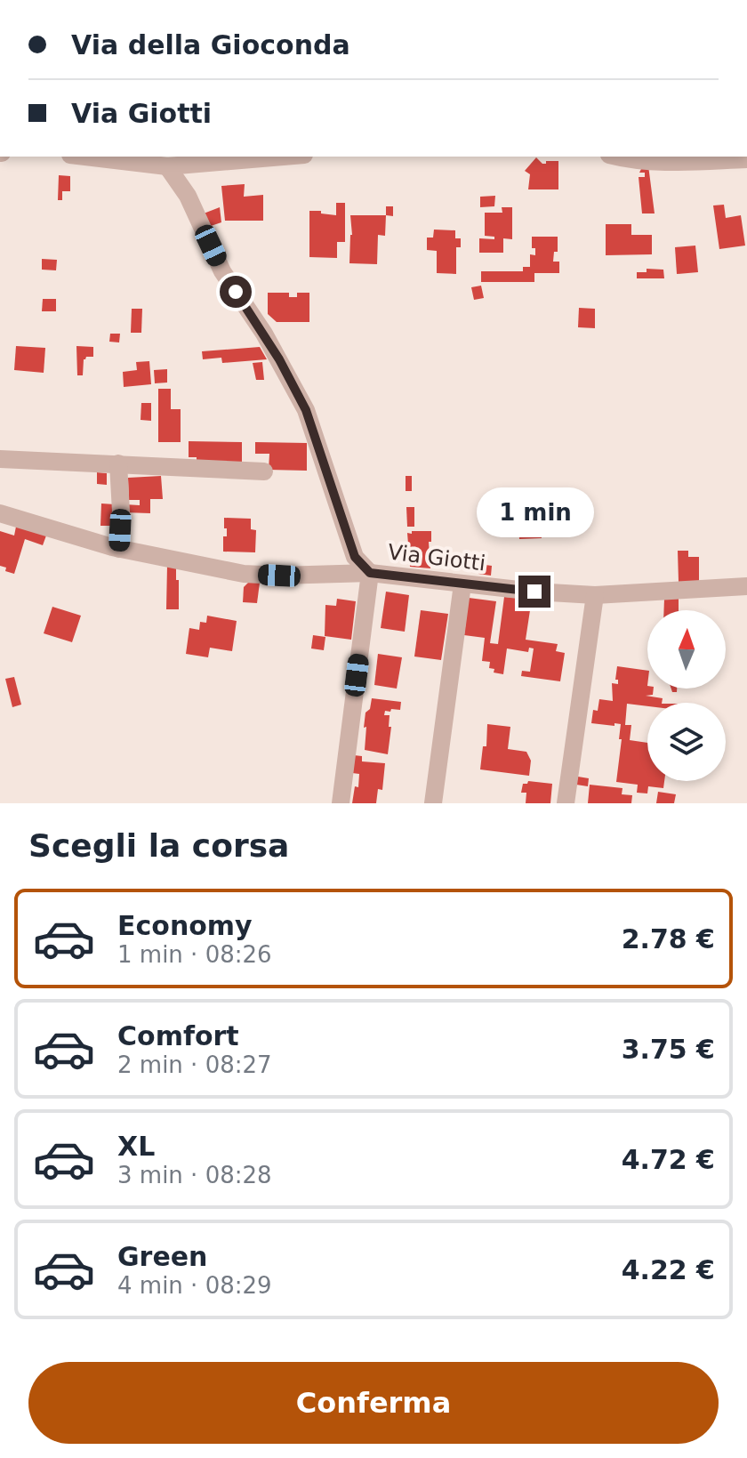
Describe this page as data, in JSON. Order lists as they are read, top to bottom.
{
  "streets": {
    "street": ["Via Giotti"]
  },
  "north": "top",
  "page": {
    "banner": ["Via della Gioconda", "Via Giotti"],
    "bubble": "1 min",
    "heading": "Scegli la corsa",
    "list": [
      {
        "name": "Economy",
        "note": "1 min · 08:26",
        "value": "2.78 €"
      },
      {
        "name": "Comfort",
        "note": "2 min · 08:27",
        "value": "3.75 €"
      },
      {
        "name": "XL",
        "note": "3 min · 08:28",
        "value": "4.72 €"
      },
      {
        "name": "Green",
        "note": "4 min · 08:29",
        "value": "4.22 €"
      }
    ],
    "buttons": "Conferma"
  }
}
